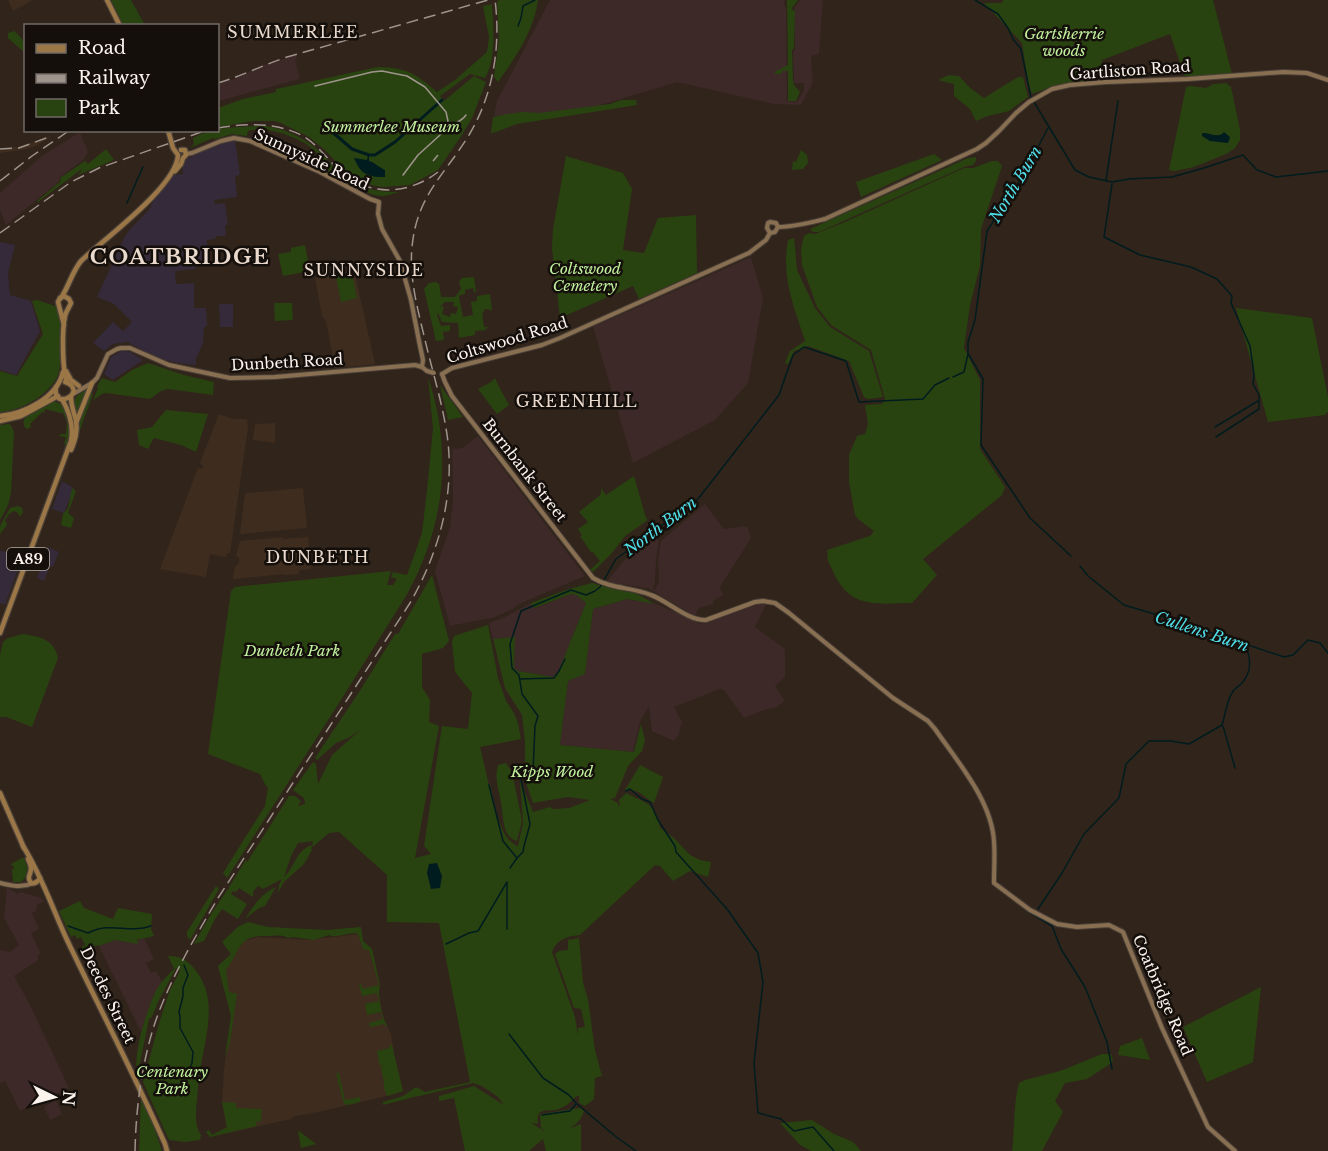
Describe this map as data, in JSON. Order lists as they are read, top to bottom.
{
  "streets": {
    "main road": [
      "Gartliston Road",
      "Sunnyside Road",
      "Coltswood Road",
      "Dunbeth Road",
      "Burnbank Street",
      "A89",
      "Deedes Street",
      "Coatbridge Road"
    ]
  },
  "crossings": [
    ["Gartliston Road", "Coltswood Road"],
    ["Sunnyside Road", "Dunbeth Road"],
    ["Sunnyside Road", "A89"],
    ["Coltswood Road", "Burnbank Street"],
    ["Burnbank Street", "Coatbridge Road"]
  ],
  "districts": [
    "SUMMERLEE",
    "COATBRIDGE",
    "SUNNYSIDE",
    "GREENHILL",
    "DUNBETH"
  ],
  "water": ["North Burn", "Cullens Burn"],
  "parks": [
    "Gartsherrie woods",
    "Summerlee Museum",
    "Coltswood Cemetery",
    "Dunbeth Park",
    "Kipps Wood",
    "Centenary Park"
  ],
  "legend": ["Road", "Railway", "Park"],
  "north": "right"
}
